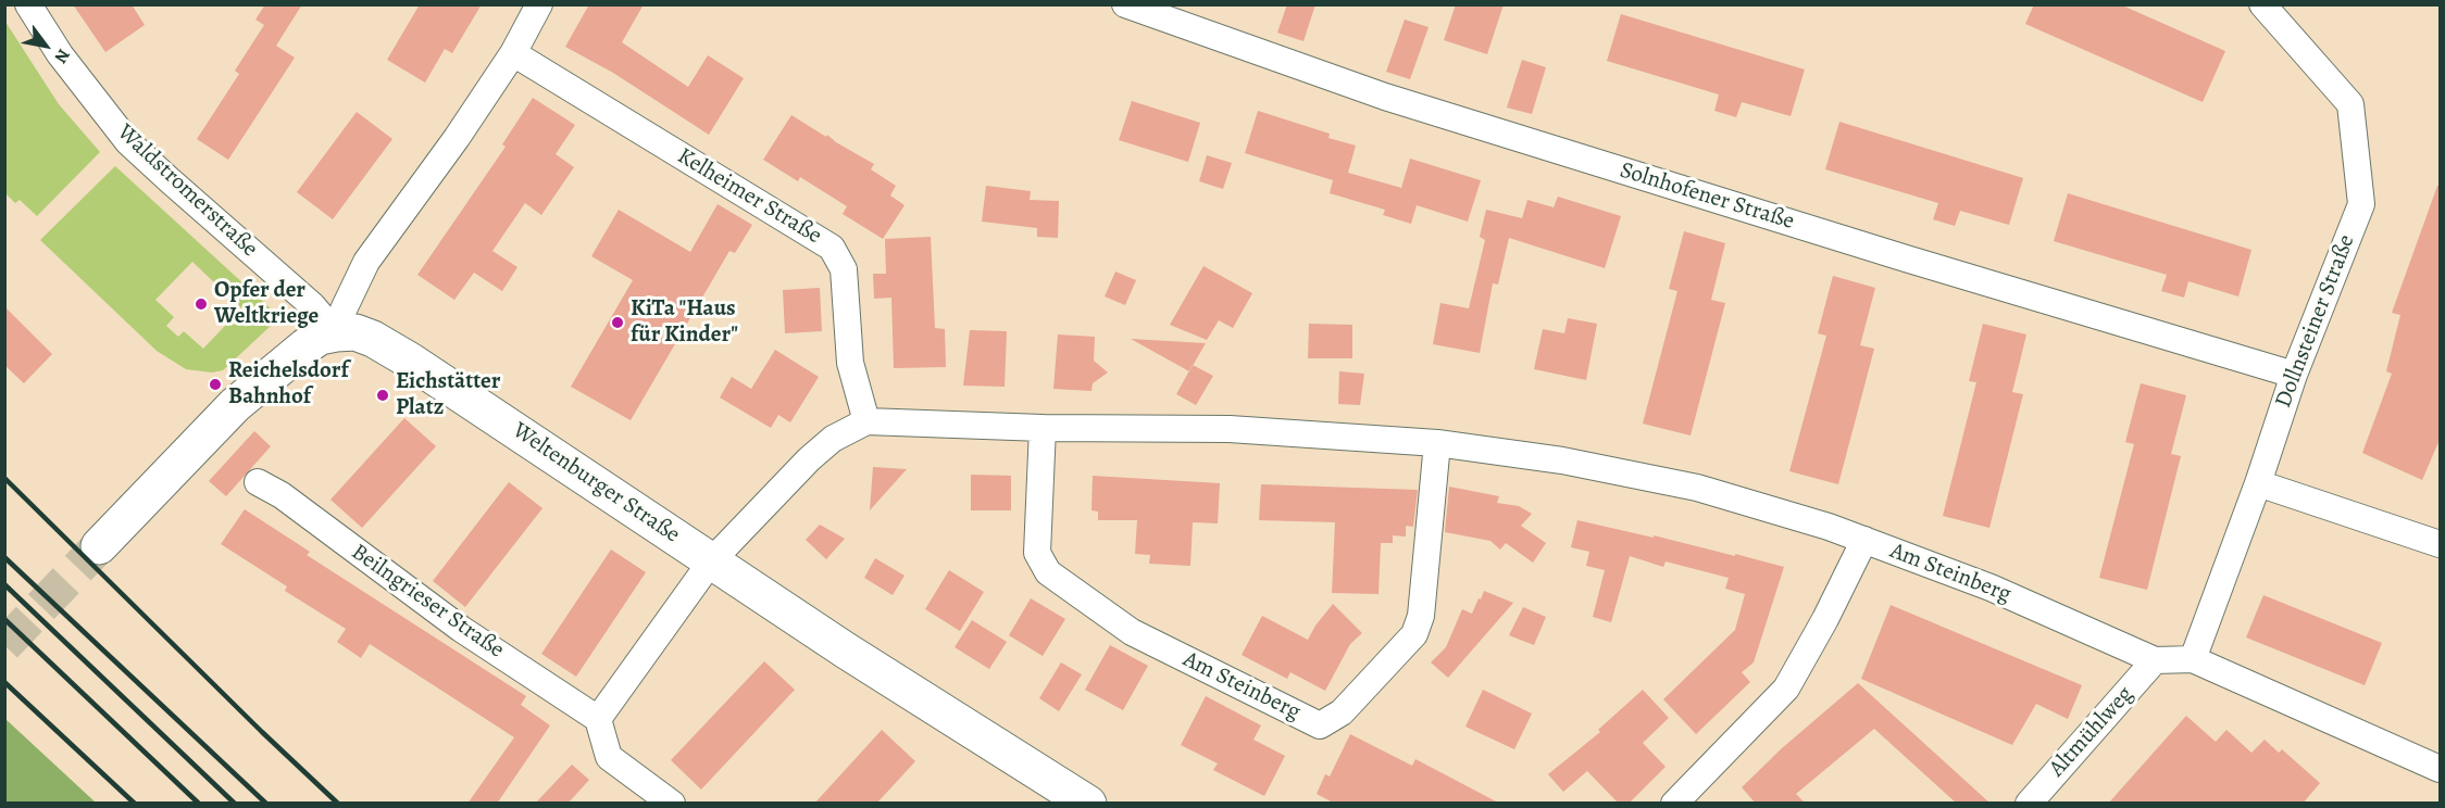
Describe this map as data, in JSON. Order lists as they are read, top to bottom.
{
  "streets": {
    "street": [
      "Waldstromerstraße",
      "Kelheimer Straße",
      "Solnhofener Straße",
      "Dollnsteiner Straße",
      "Weltenburger Straße",
      "Am Steinberg",
      "Beilngrieser Straße",
      "Altmühlweg"
    ]
  },
  "crossings": [
    ["Waldstromerstraße", "Weltenburger Straße"],
    ["Kelheimer Straße", "Am Steinberg"],
    ["Solnhofener Straße", "Dollnsteiner Straße"],
    ["Dollnsteiner Straße", "Am Steinberg"],
    ["Weltenburger Straße", "Am Steinberg"],
    ["Am Steinberg", "Altmühlweg"]
  ],
  "places": [
    "Opfer der Weltkriege",
    "KiTa \"Haus für Kinder\"",
    "Reichelsdorf Bahnhof",
    "Eichstätter Platz"
  ],
  "north": "bottom right"
}
